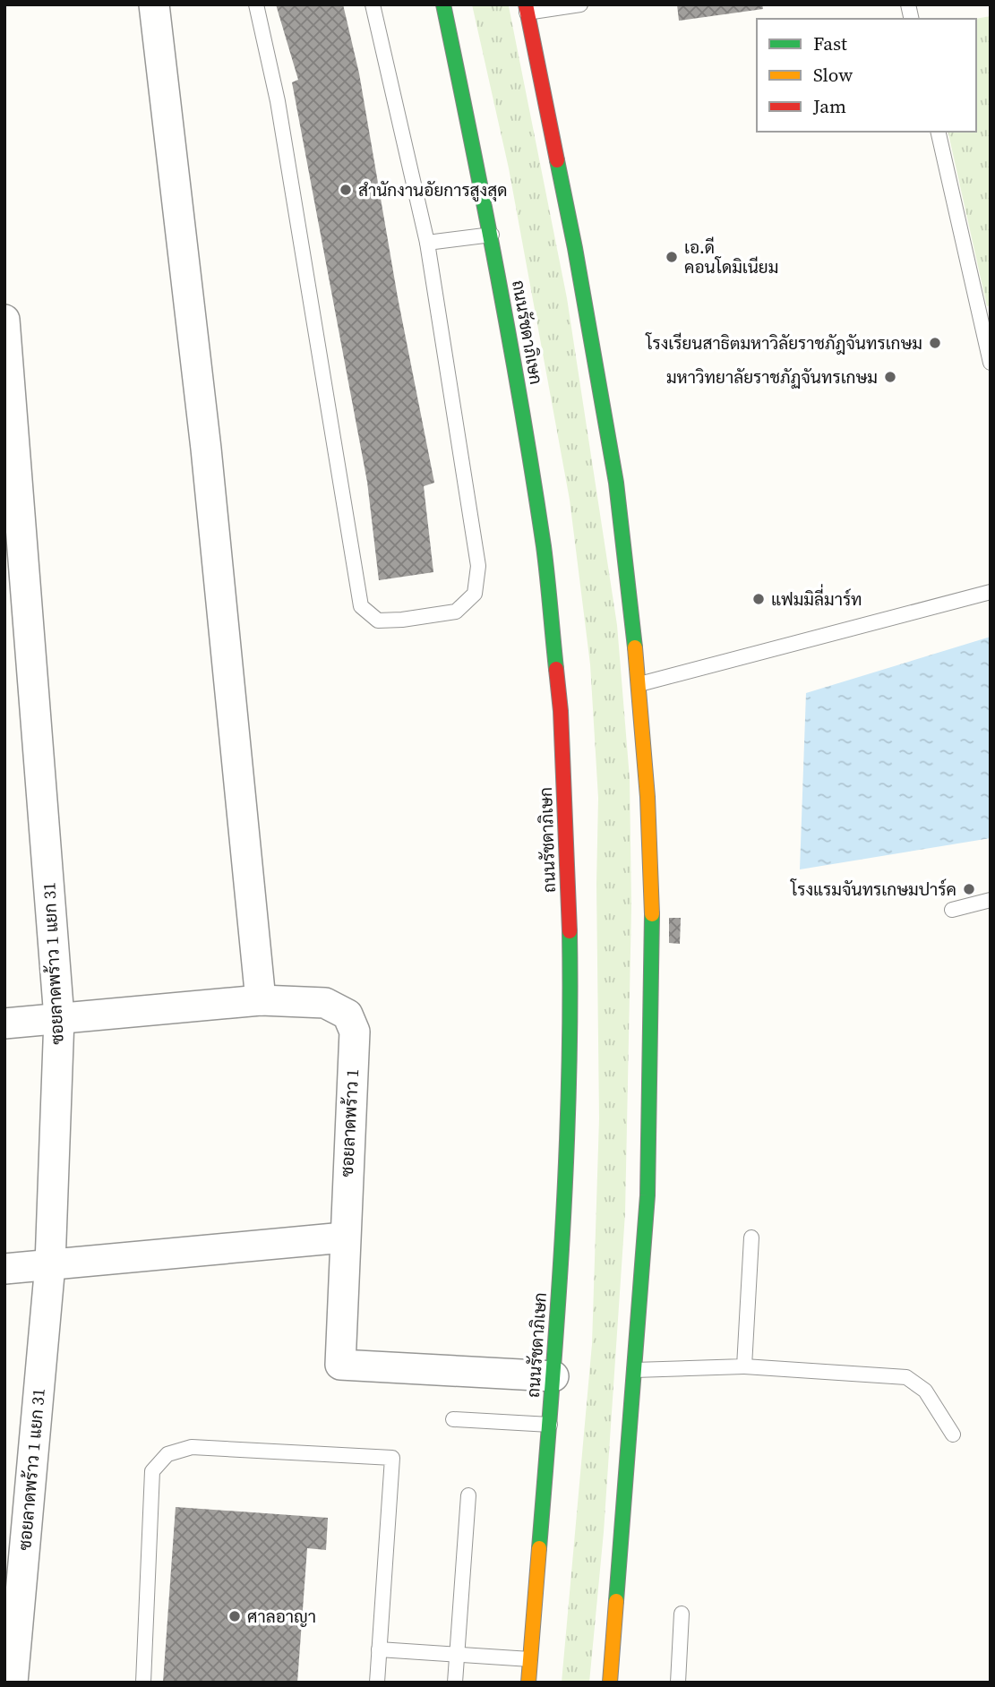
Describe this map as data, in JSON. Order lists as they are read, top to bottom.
{
  "streets": {
    "main road": ["ถนนรัชดาภิเษก"],
    "street": ["ซอยลาดพร้าว 1 แยก 31", "ซอยลาดพร้าว 1"]
  },
  "crossings": [
    ["ถนนรัชดาภิเษก", "ซอยลาดพร้าว 1"],
    ["ซอยลาดพร้าว 1 แยก 31", "ซอยลาดพร้าว 1"]
  ],
  "places": [
    "สำนักงานอัยการสูงสุด",
    "เอ.ดี คอนโดมิเนียม",
    "โรงเรียนสาธิตมหาวิลัยราชภัฎจันทรเกษม",
    "มหาวิทยาลัยราชภัฏจันทรเกษม",
    "แฟมมิลี่มาร์ท",
    "โรงแรมจันทรเกษมปาร์ค",
    "ศาลอาญา"
  ],
  "legend": ["Fast", "Slow", "Jam"]
}
